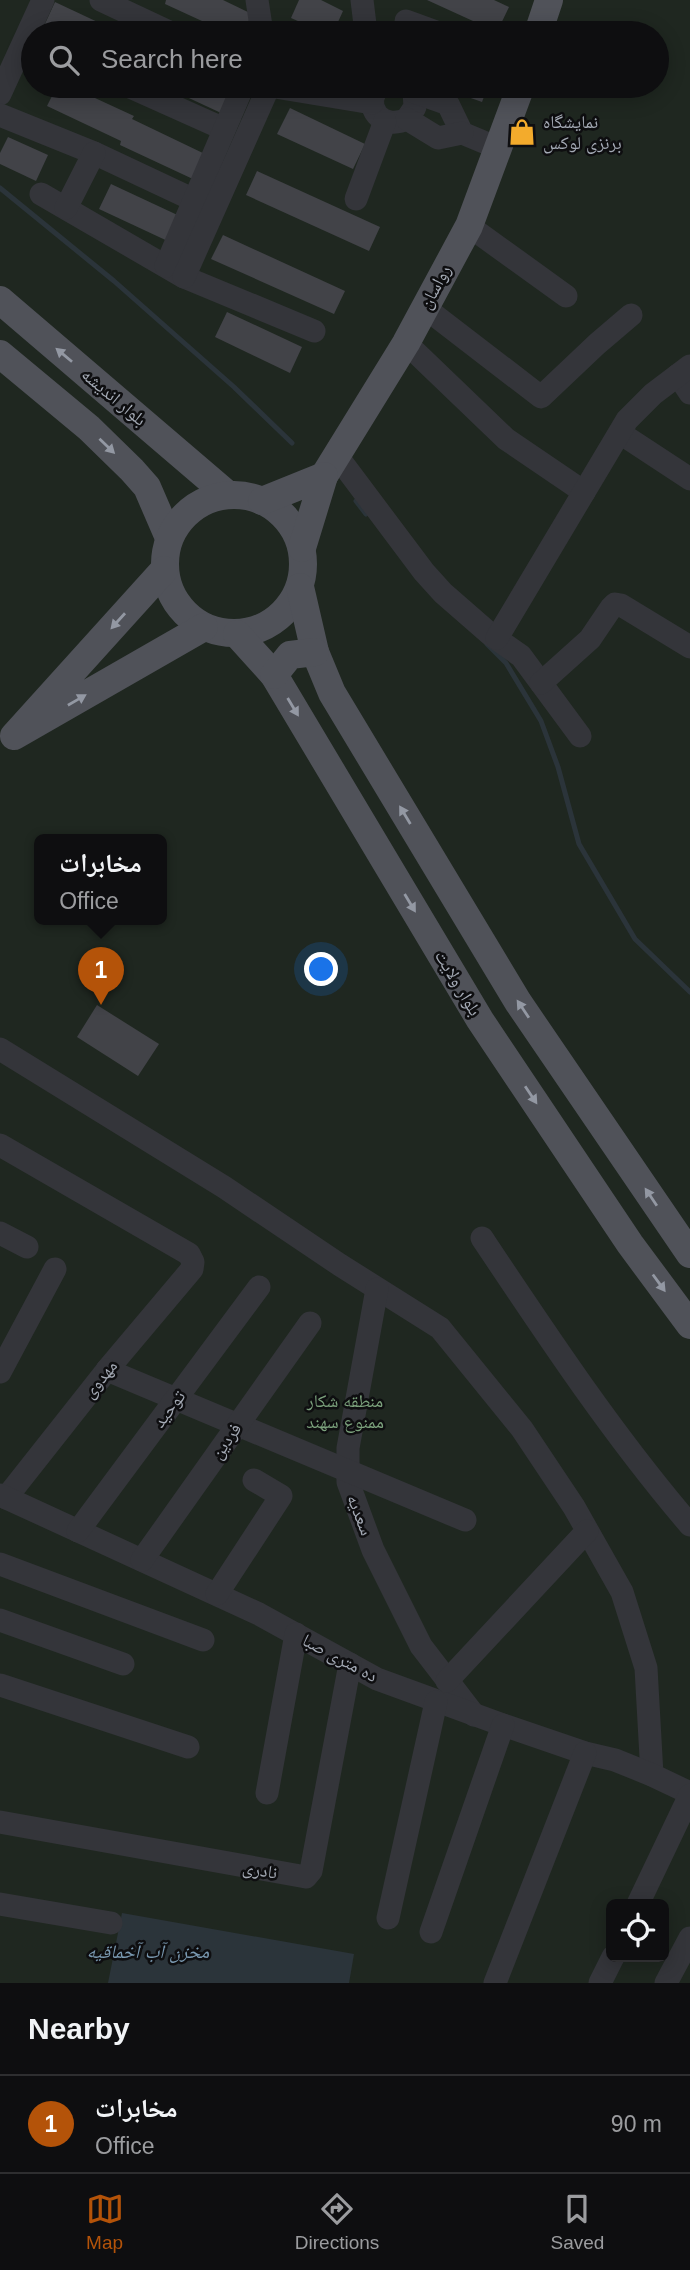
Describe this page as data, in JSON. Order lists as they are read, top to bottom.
{
  "streets": {
    "main road": ["رواسان", "بلوار اندیشه", "بلوار ولایت"],
    "street": [
      "مهدوی",
      "توحید",
      "فردین",
      "سعدیه",
      "ده متری صبا",
      "نادری"
    ]
  },
  "crossings": [
    ["رواسان", "بلوار اندیشه"],
    ["رواسان", "بلوار ولایت"],
    ["بلوار اندیشه", "بلوار ولایت"],
    ["مهدوی", "ده متری صبا"],
    ["توحید", "ده متری صبا"],
    ["فردین", "ده متری صبا"],
    ["سعدیه", "ده متری صبا"],
    ["ده متری صبا", "نادری"]
  ],
  "water": ["مخزن آب آخماقیه"],
  "parks": ["منطقه شکار ممنوع سهند"],
  "places": {
    "shop": ["نمایشگاه برنزی لوکس"]
  },
  "page": {
    "search": "Search here",
    "popup": ["مخابرات", "Office"],
    "pins": "1",
    "heading": "Nearby",
    "list": [
      {
        "mark": "1",
        "name": "مخابرات",
        "note": "Office",
        "value": "90 m"
      }
    ],
    "nav": ["Map", "Directions", "Saved"]
  }
}
